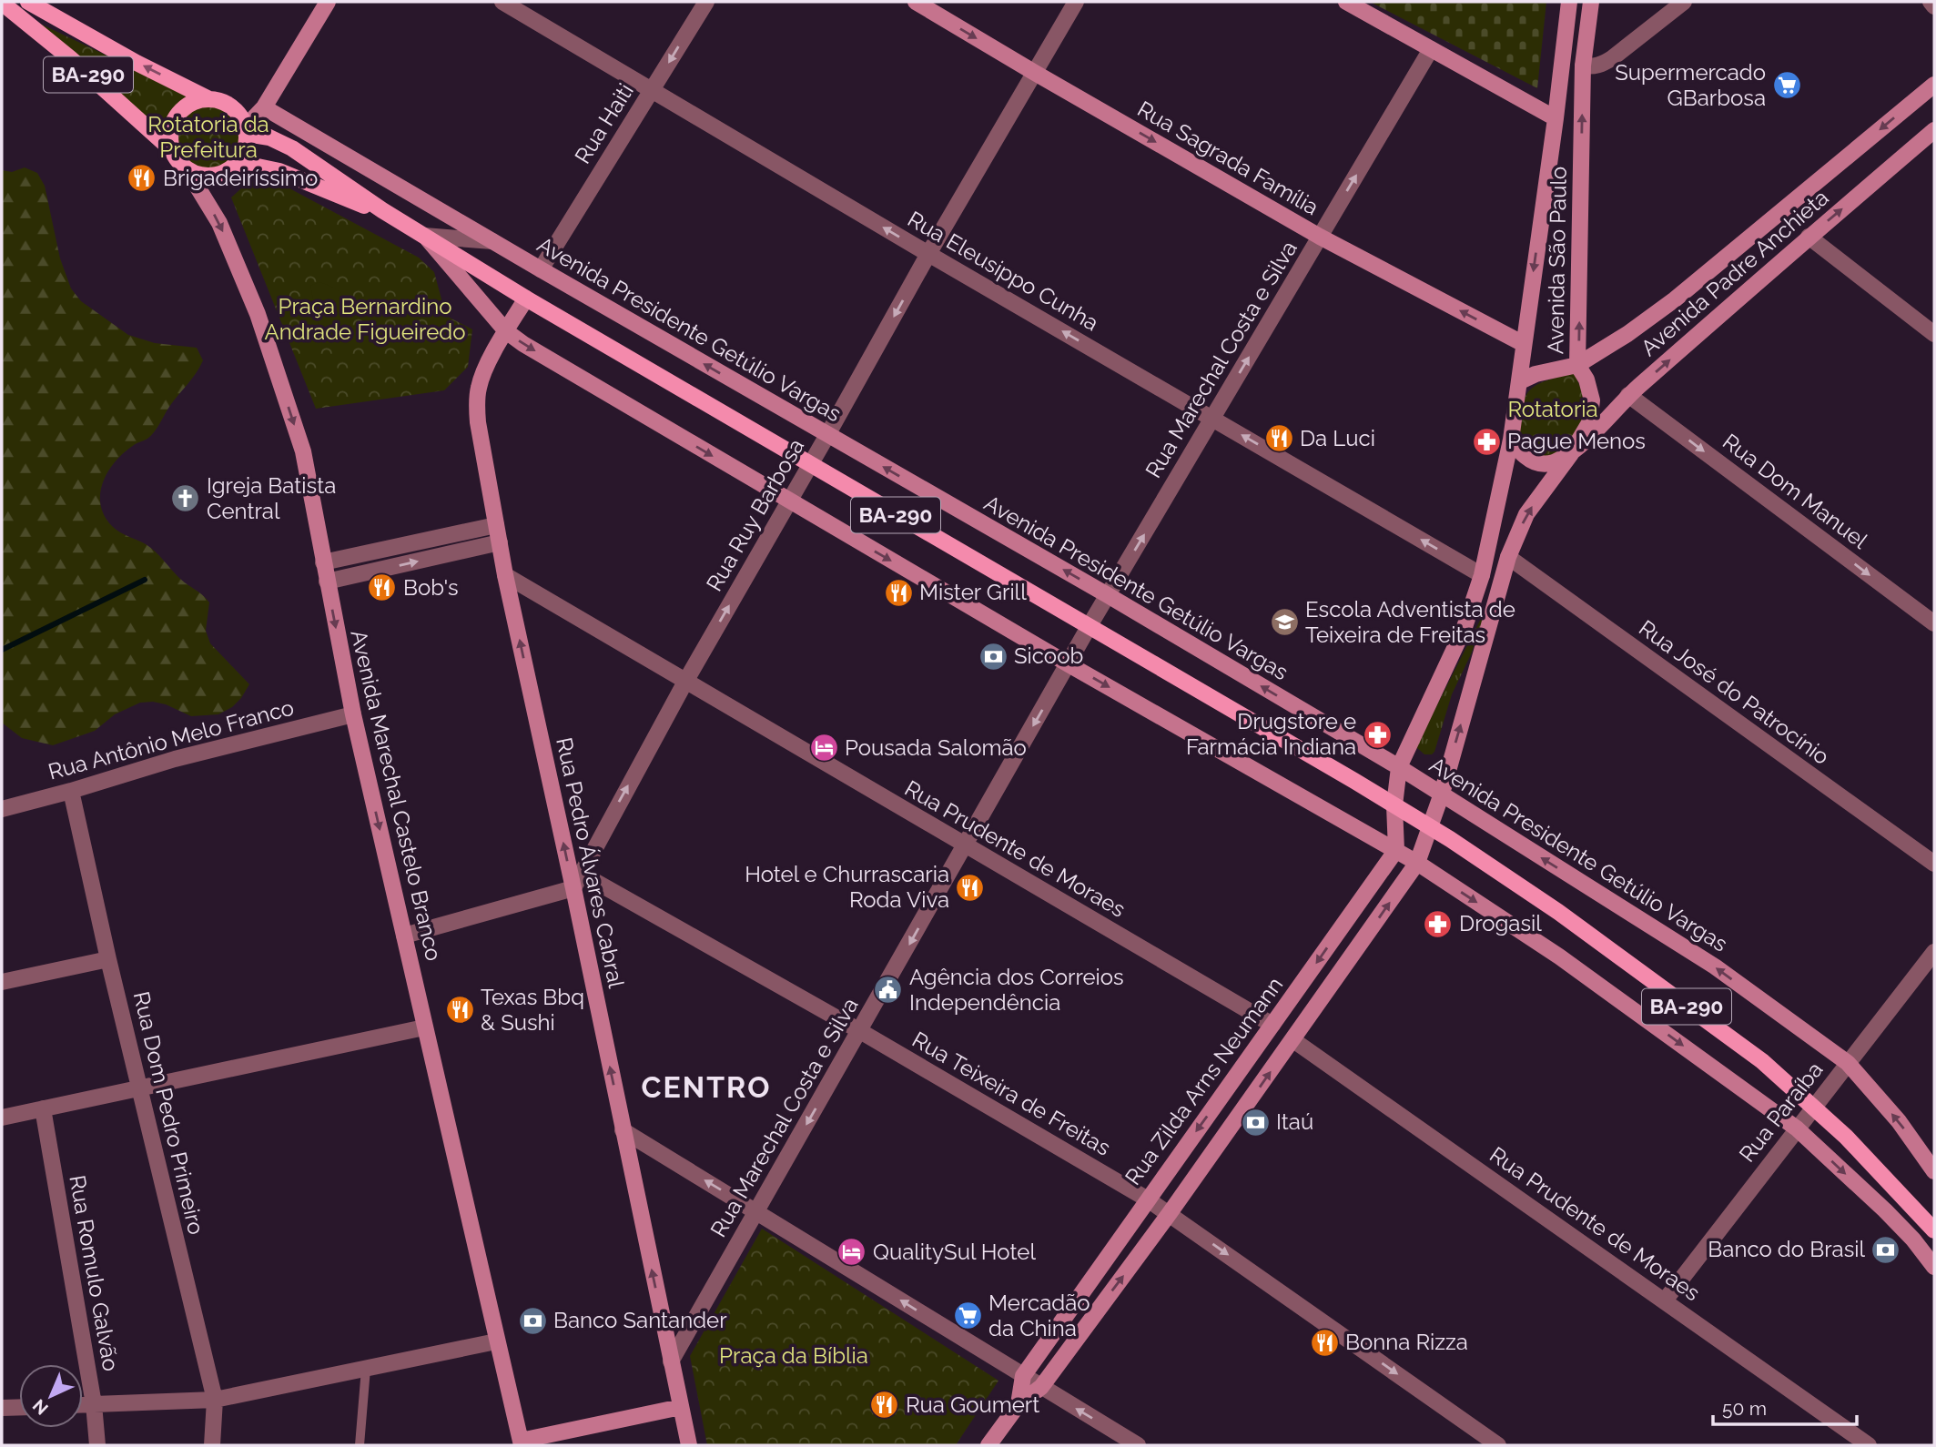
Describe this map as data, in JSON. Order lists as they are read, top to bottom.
{
  "streets": {
    "main road": ["BA-290"],
    "street": [
      "Rua Haiti",
      "Rua Sagrada Família",
      "Avenida São Paulo",
      "Rua Eleusippo Cunha",
      "Avenida Padre Anchieta",
      "Avenida Presidente Getúlio Vargas",
      "Rua Marechal Costa e Silva",
      "Rua Dom Manuel",
      "Rua Ruy Barbosa",
      "Rua José do Patrocínio",
      "Rua Antônio Melo Franco",
      "Avenida Marechal Castelo Branco",
      "Rua Prudente de Moraes",
      "Rua Pedro Álvares Cabral",
      "Rua Zilda Arns Neumann",
      "Rua Teixeira de Freitas",
      "Rua Paraíba",
      "Rua Dom Pedro Primeiro",
      "Rua Romulo Galvão"
    ]
  },
  "crossings": [
    ["BA-290", "Avenida São Paulo"],
    ["BA-290", "Rua Marechal Costa e Silva"],
    ["BA-290", "Rua Ruy Barbosa"],
    ["BA-290", "Avenida Marechal Castelo Branco"],
    ["BA-290", "Rua Pedro Álvares Cabral"],
    ["BA-290", "Rua Paraíba"],
    ["Rua Haiti", "Rua Eleusippo Cunha"],
    ["Rua Haiti", "Avenida Presidente Getúlio Vargas"],
    ["Rua Sagrada Família", "Avenida São Paulo"],
    ["Rua Sagrada Família", "Rua Marechal Costa e Silva"],
    ["Rua Sagrada Família", "Rua Ruy Barbosa"],
    ["Avenida São Paulo", "Rua Eleusippo Cunha"],
    ["Avenida São Paulo", "Avenida Padre Anchieta"],
    ["Avenida São Paulo", "Avenida Presidente Getúlio Vargas"],
    ["Avenida São Paulo", "Rua José do Patrocínio"],
    ["Rua Eleusippo Cunha", "Rua Marechal Costa e Silva"],
    ["Rua Eleusippo Cunha", "Rua Ruy Barbosa"],
    ["Avenida Padre Anchieta", "Rua Dom Manuel"],
    ["Avenida Presidente Getúlio Vargas", "Rua Marechal Costa e Silva"],
    ["Avenida Presidente Getúlio Vargas", "Rua Ruy Barbosa"],
    ["Avenida Presidente Getúlio Vargas", "Rua Paraíba"],
    ["Rua Marechal Costa e Silva", "Rua Prudente de Moraes"],
    ["Rua Marechal Costa e Silva", "Rua Pedro Álvares Cabral"],
    ["Rua Marechal Costa e Silva", "Rua Teixeira de Freitas"],
    ["Rua Ruy Barbosa", "Rua Prudente de Moraes"],
    ["Rua Ruy Barbosa", "Rua Pedro Álvares Cabral"],
    ["Rua Ruy Barbosa", "Rua Teixeira de Freitas"],
    ["Rua Antônio Melo Franco", "Avenida Marechal Castelo Branco"],
    ["Rua Antônio Melo Franco", "Rua Dom Pedro Primeiro"],
    ["Rua Prudente de Moraes", "Rua Pedro Álvares Cabral"],
    ["Rua Prudente de Moraes", "Rua Zilda Arns Neumann"],
    ["Rua Prudente de Moraes", "Rua Paraíba"],
    ["Rua Pedro Álvares Cabral", "Rua Teixeira de Freitas"],
    ["Rua Zilda Arns Neumann", "Rua Teixeira de Freitas"]
  ],
  "one_way": [
    "Rua Eleusippo Cunha",
    "Rua Dom Manuel",
    "Avenida Marechal Castelo Branco",
    "Rua Pedro Álvares Cabral",
    "Rua Teixeira de Freitas"
  ],
  "districts": ["CENTRO"],
  "parks": [
    "Rotatoria da Prefeitura",
    "Praça Bernardino Andrade Figueiredo",
    "Rotatoria",
    "Praça da Bíblia"
  ],
  "places": {
    "supermarket": ["Supermercado GBarbosa", "Mercadão da China"],
    "restaurant": [
      "Brigadeiríssimo",
      "Da Luci",
      "Bob's",
      "Mister Grill",
      "Hotel e Churrascaria Roda Viva",
      "Texas Bbq & Sushi",
      "Bonna Rizza",
      "Rua Goumert"
    ],
    "pharmacy": ["Pague Menos", "Drugstore e Farmácia Indiana", "Drogasil"],
    "church": ["Igreja Batista Central"],
    "school or university": ["Escola Adventista de Teixeira de Freitas"],
    "bank": [
      "Sicoob",
      "Itaú",
      "Banco do Brasil",
      "Banco Santander"
    ],
    "hotel": ["Pousada Salomão", "QualitySul Hotel"],
    "public building": ["Agência dos Correios Independência"]
  },
  "scale_bar": "50 m",
  "north": "bottom left"
}
